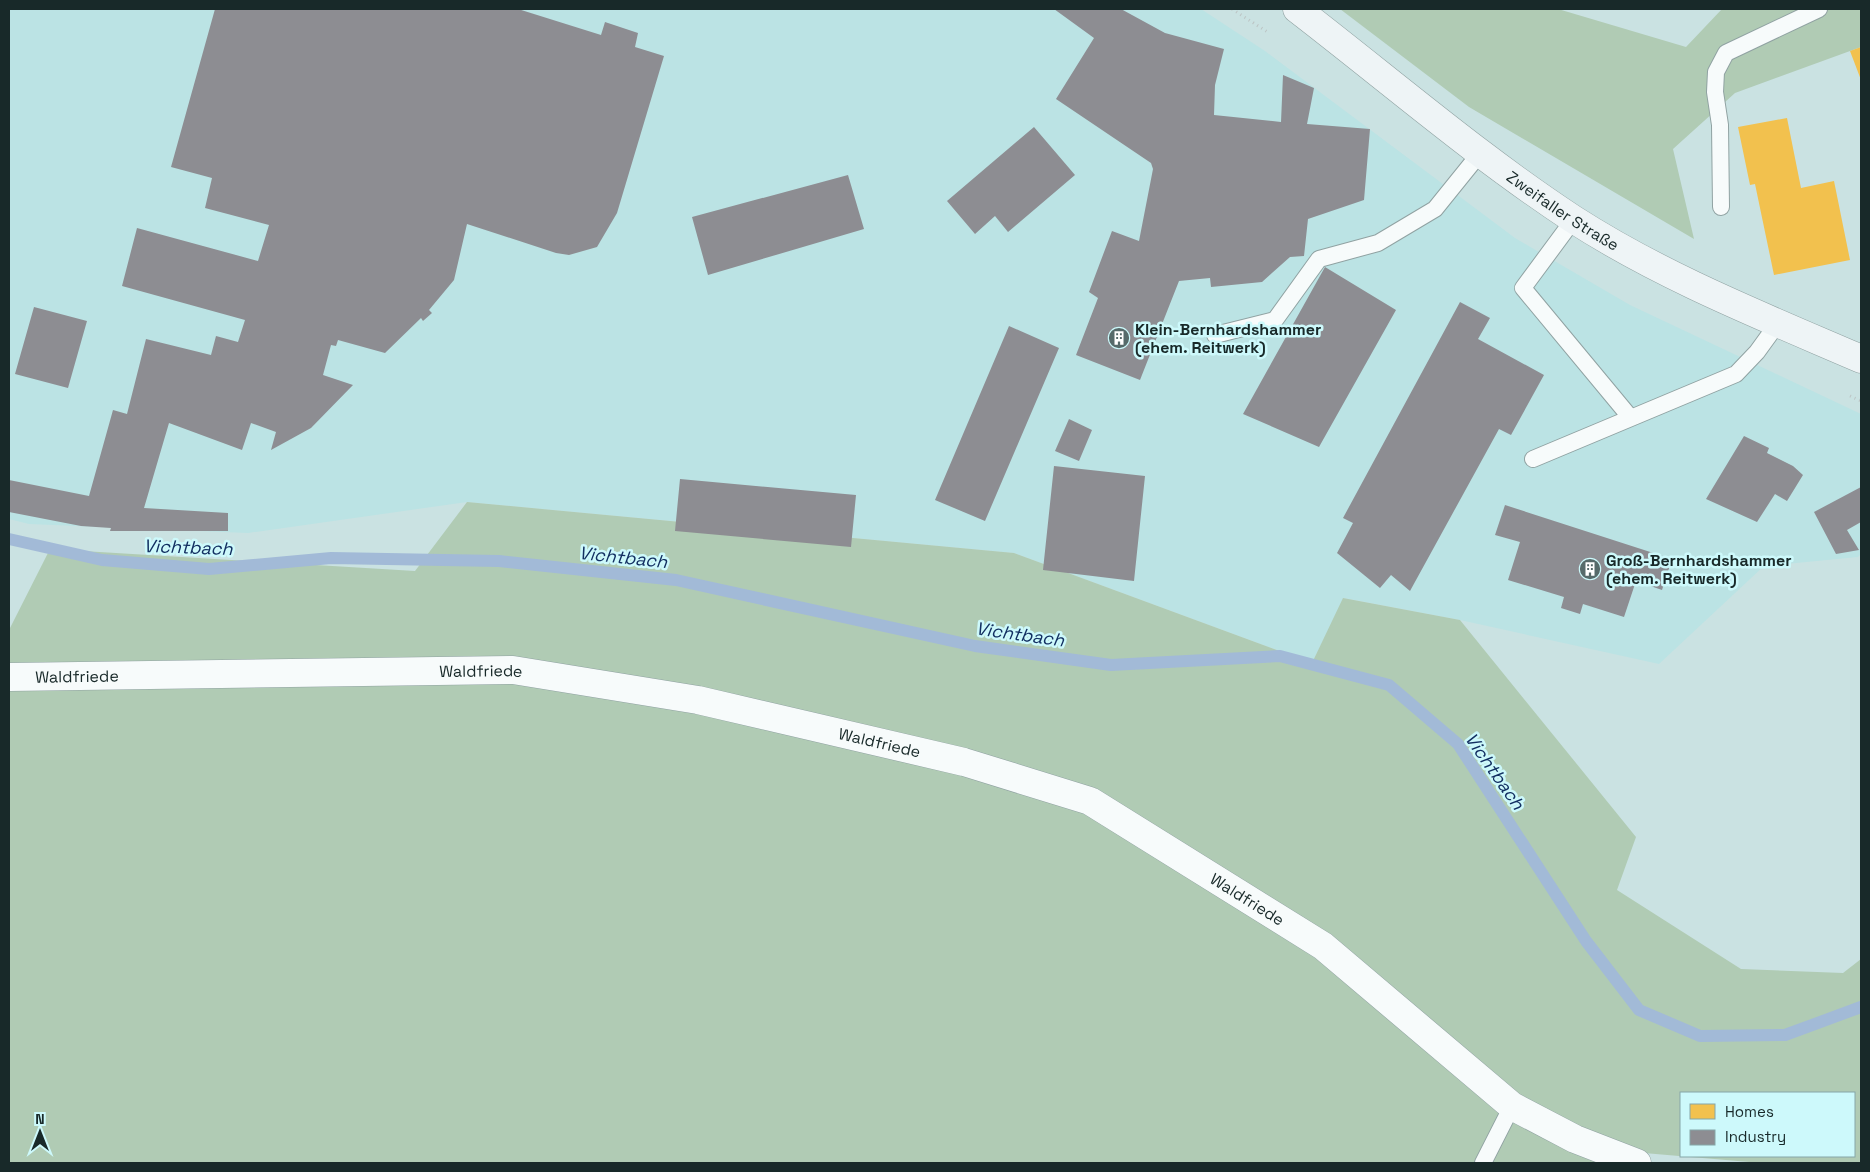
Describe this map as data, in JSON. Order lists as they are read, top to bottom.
{
  "streets": {
    "main road": ["Zweifaller Straße"],
    "street": ["Waldfriede"]
  },
  "water": ["Vichtbach"],
  "places": {
    "building": ["Klein-Bernhardshammer (ehem. Reitwerk)", "Groß-Bernhardshammer (ehem. Reitwerk)"]
  },
  "legend": ["Homes", "Industry"],
  "north": "top"
}
